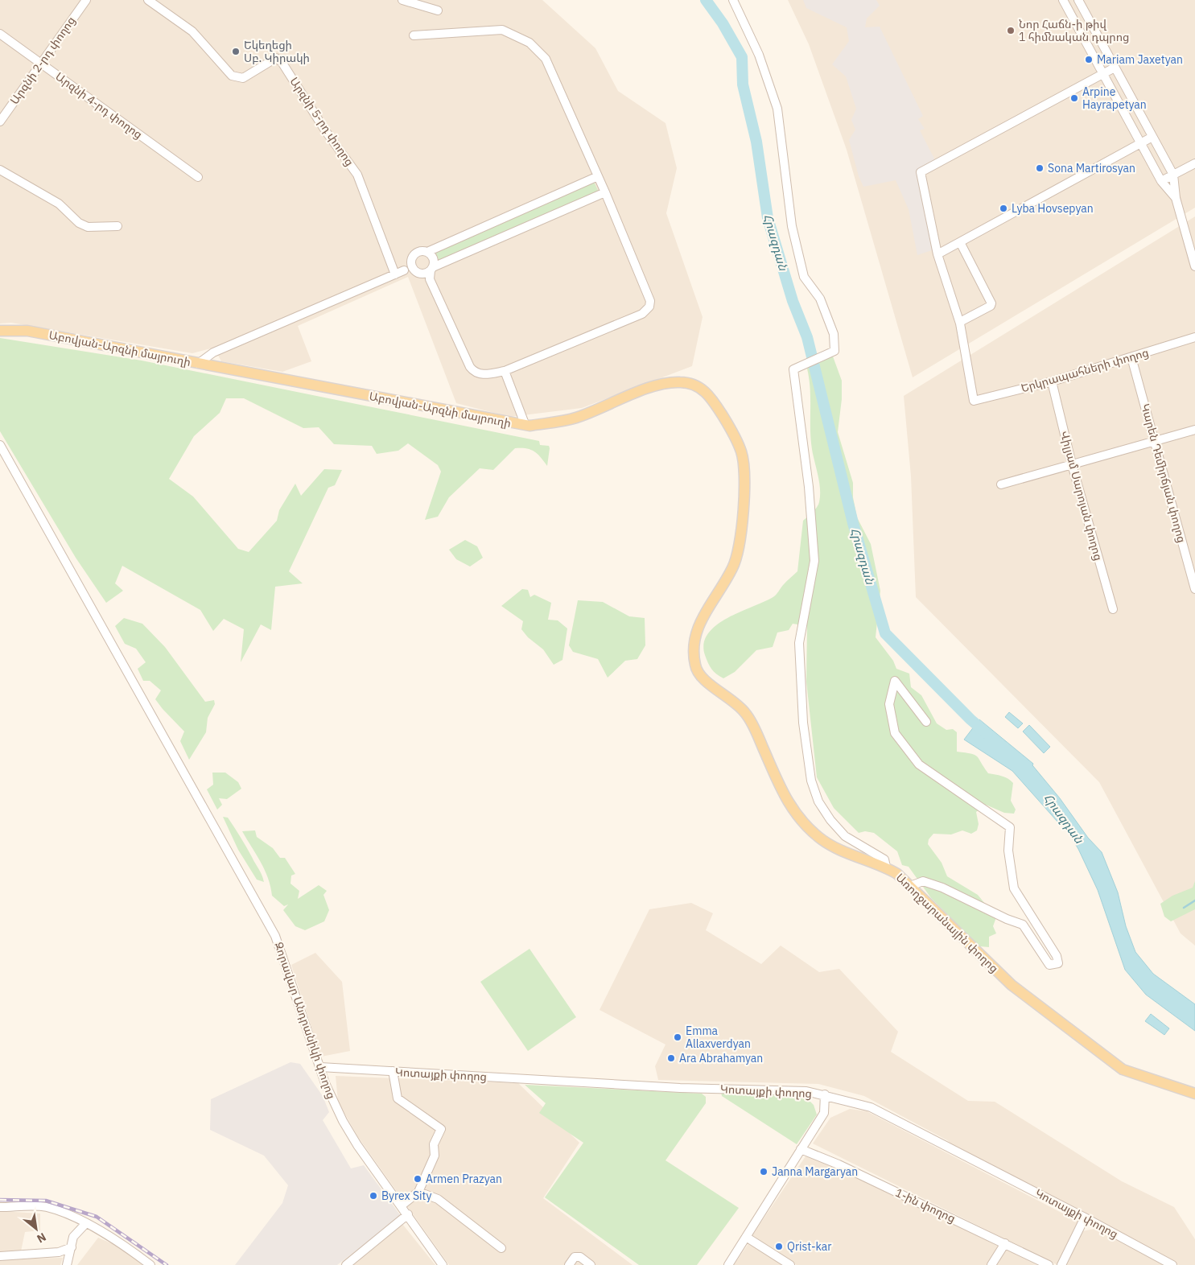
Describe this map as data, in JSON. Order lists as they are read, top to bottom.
{
  "streets": {
    "main road": ["Աբովյան-Արզնի մայրուղի", "Առողջարանային փողոց"],
    "street": [
      "Արզնի 2-րդ փողոց",
      "Արզնի 4-րդ փողոց",
      "Արզնի 5-րդ փողոց",
      "Երկրապահների փողոց",
      "Կարեն Դեմիրճյան փողոց",
      "Վիլյամ Սարոյան փողոց",
      "Զորավար Անդրանիկի փողոց",
      "Կոտայքի փողոց",
      "1-ին փողոց"
    ]
  },
  "crossings": [
    ["Արզնի 2-րդ փողոց", "Արզնի 4-րդ փողոց"],
    ["Աբովյան-Արզնի մայրուղի", "Առողջարանային փողոց"],
    ["Երկրապահների փողոց", "Կարեն Դեմիրճյան փողոց"],
    ["Երկրապահների փողոց", "Վիլյամ Սարոյան փողոց"],
    ["Զորավար Անդրանիկի փողոց", "Կոտայքի փողոց"]
  ],
  "water": ["Հրազդան"],
  "places": [
    "Նոր Հաճն-ի թիվ 1 հիմնական դպրոց",
    "Եկեղեցի Սբ. Կիրակի",
    "Mariam Jaxetyan",
    "Arpine Hayrapetyan",
    "Sona Martirosyan",
    "Lyba Hovsepyan",
    "Emma Allaxverdyan",
    "Ara Abrahamyan",
    "Janna Margaryan",
    "Armen Prazyan",
    "Byrex Sity",
    "Qrist-kar"
  ],
  "north": "bottom right"
}
